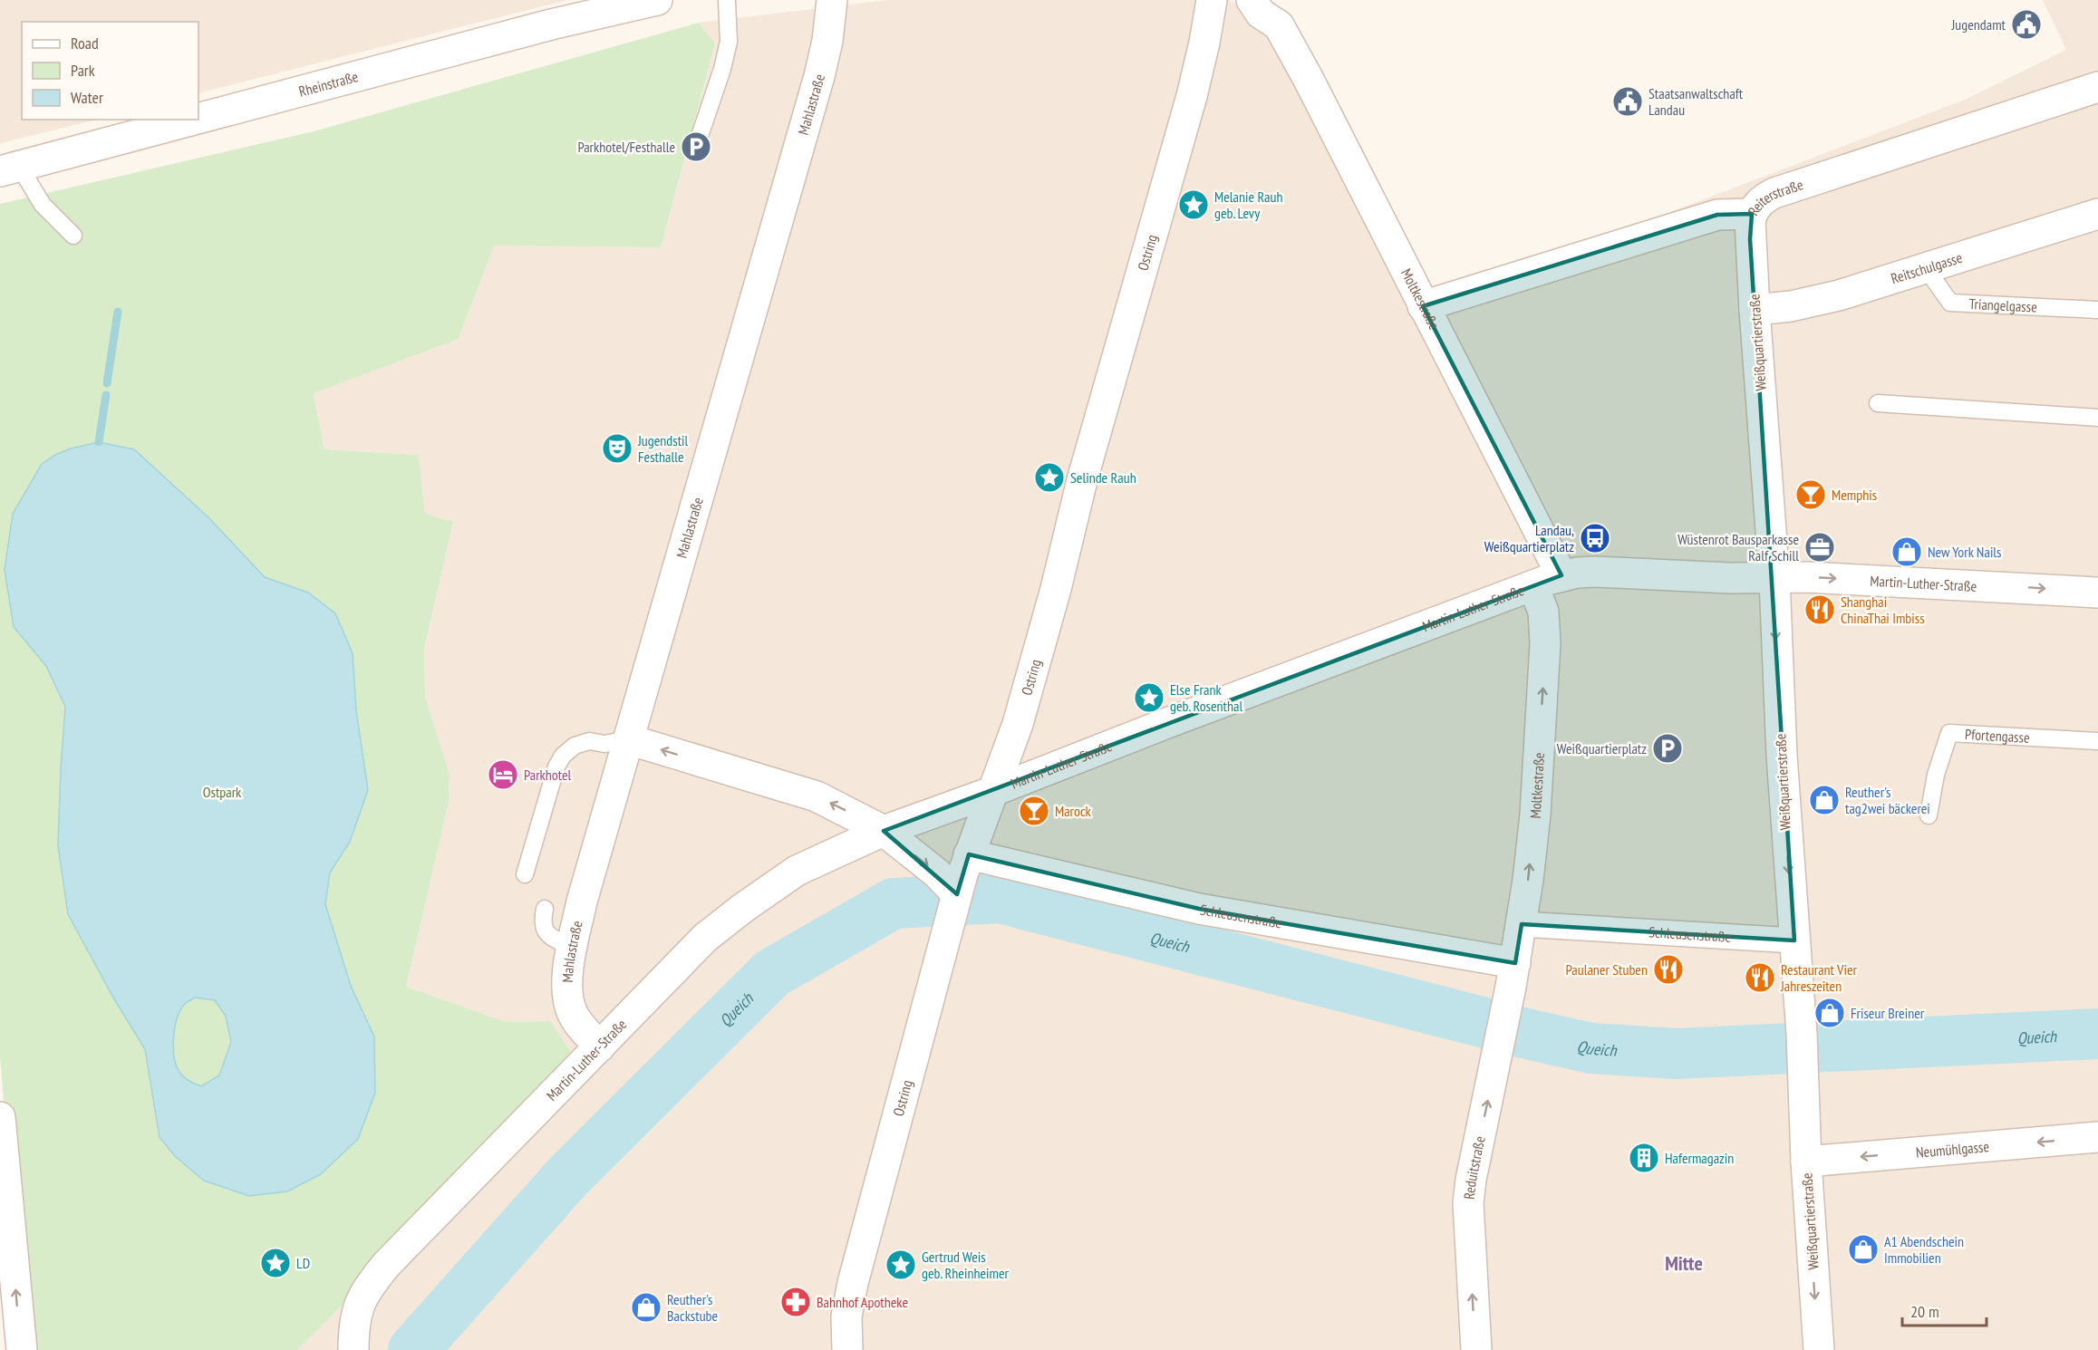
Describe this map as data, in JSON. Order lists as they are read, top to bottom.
{
  "streets": {
    "street": [
      "Rheinstraße",
      "Mahlastraße",
      "Reiterstraße",
      "Ostring",
      "Reitschulgasse",
      "Moltkestraße",
      "Weißquartierstraße",
      "Martin-Luther-Straße",
      "Schleusenstraße",
      "Neumühlgasse",
      "Reduitstraße"
    ],
    "lane": ["Triangelgasse", "Pfortengasse"]
  },
  "crossings": [
    ["Mahlastraße", "Martin-Luther-Straße"],
    ["Reiterstraße", "Moltkestraße"],
    ["Reiterstraße", "Weißquartierstraße"],
    ["Ostring", "Martin-Luther-Straße"],
    ["Ostring", "Schleusenstraße"],
    ["Reitschulgasse", "Triangelgasse"],
    ["Reitschulgasse", "Weißquartierstraße"],
    ["Moltkestraße", "Martin-Luther-Straße"],
    ["Moltkestraße", "Schleusenstraße"],
    ["Moltkestraße", "Reduitstraße"],
    ["Weißquartierstraße", "Martin-Luther-Straße"],
    ["Weißquartierstraße", "Schleusenstraße"],
    ["Weißquartierstraße", "Neumühlgasse"],
    ["Schleusenstraße", "Reduitstraße"]
  ],
  "one_way": ["Weißquartierstraße", "Neumühlgasse", "Reduitstraße"],
  "districts": ["Mitte"],
  "water": ["Queich"],
  "parks": ["Ostpark"],
  "places": {
    "public building": ["Jugendamt", "Staatsanwaltschaft Landau"],
    "parking": ["Parkhotel/Festhalle", "Weißquartierplatz"],
    "place": [
      "Melanie Rauh geb. Levy",
      "Selinde Rauh",
      "Else Frank geb. Rosenthal",
      "LD",
      "Gertrud Weis geb. Rheinheimer"
    ],
    "theatre": ["Jugendstil Festhalle"],
    "bar": ["Memphis", "Marock"],
    "bus stop": ["Landau, Weißquartierplatz"],
    "office": ["Wüstenrot Bausparkasse Ralf Schill"],
    "shop": [
      "New York Nails",
      "Reuther's tag2wei bäckerei",
      "Friseur Breiner",
      "A1 Abendschein Immobilien",
      "Reuther's Backstube"
    ],
    "restaurant": ["Shanghai ChinaThai Imbiss", "Paulaner Stuben", "Restaurant Vier Jahreszeiten"],
    "hotel": ["Parkhotel"],
    "building": ["Hafermagazin"],
    "pharmacy": ["Bahnhof Apotheke"]
  },
  "legend": ["Road", "Park", "Water"],
  "scale_bar": "20 m"
}
